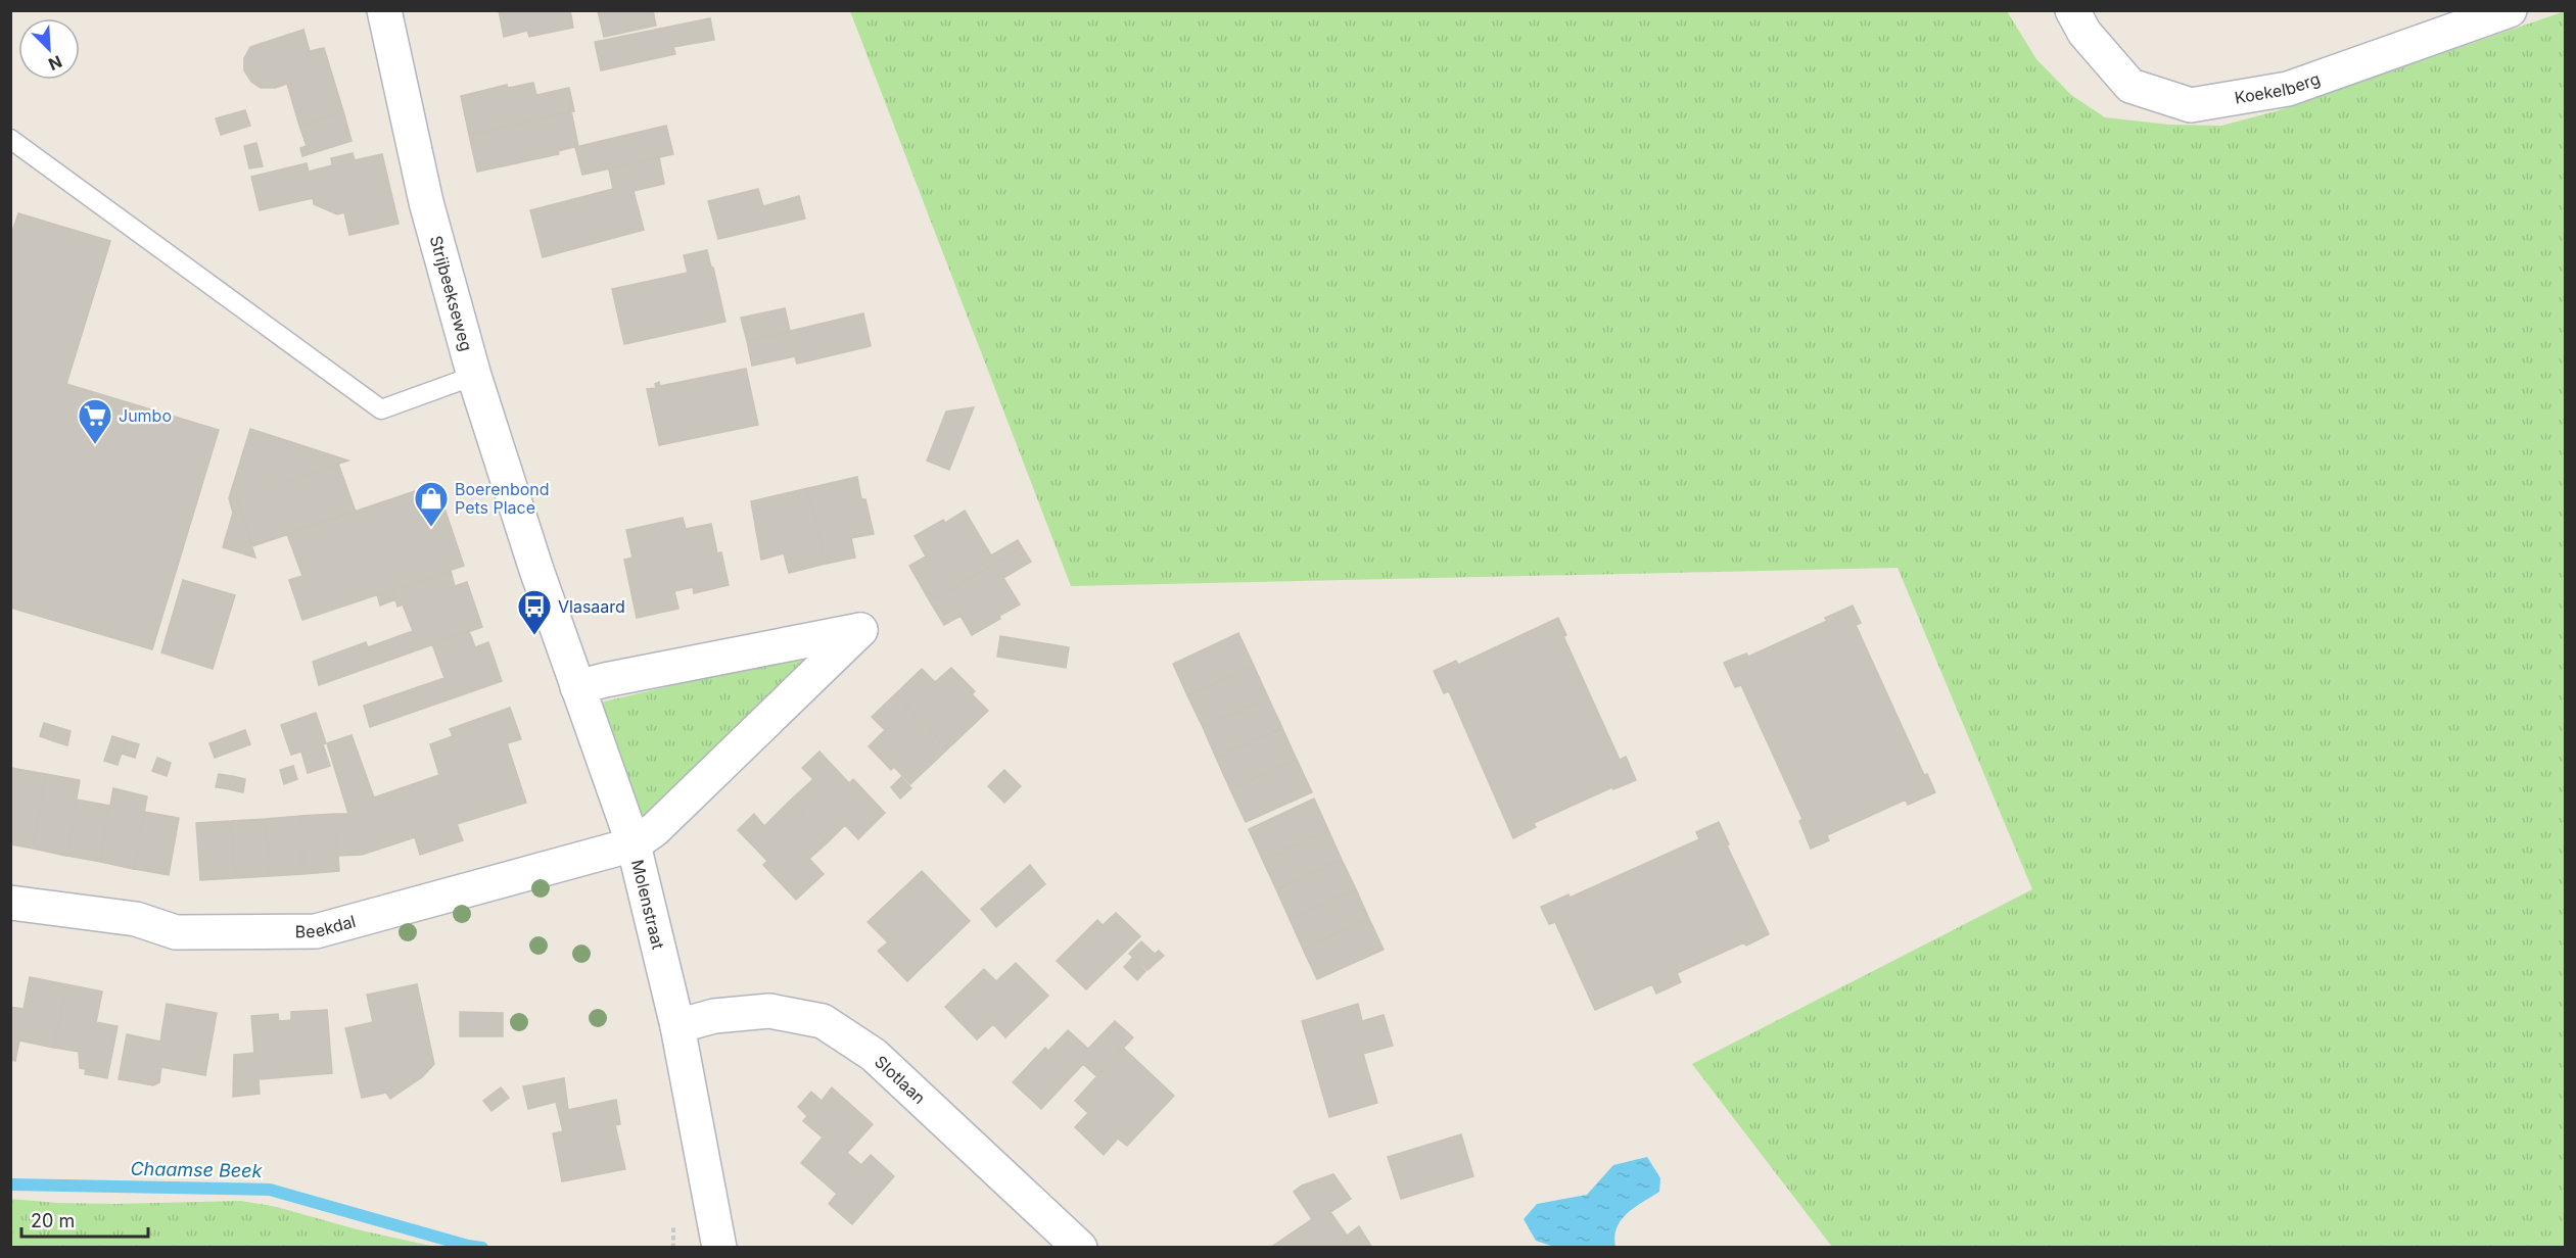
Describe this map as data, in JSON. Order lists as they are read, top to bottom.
{
  "streets": {
    "street": [
      "Koekelberg",
      "Strijbeekseweg",
      "Molenstraat",
      "Beekdal",
      "Slotlaan"
    ]
  },
  "crossings": [
    ["Strijbeekseweg", "Molenstraat"],
    ["Molenstraat", "Beekdal"],
    ["Molenstraat", "Slotlaan"]
  ],
  "water": ["Chaamse Beek"],
  "places": {
    "supermarket": ["Jumbo"],
    "shop": ["Boerenbond Pets Place"],
    "bus stop": ["Vlasaard"]
  },
  "scale_bar": "20 m",
  "north": "bottom right"
}
